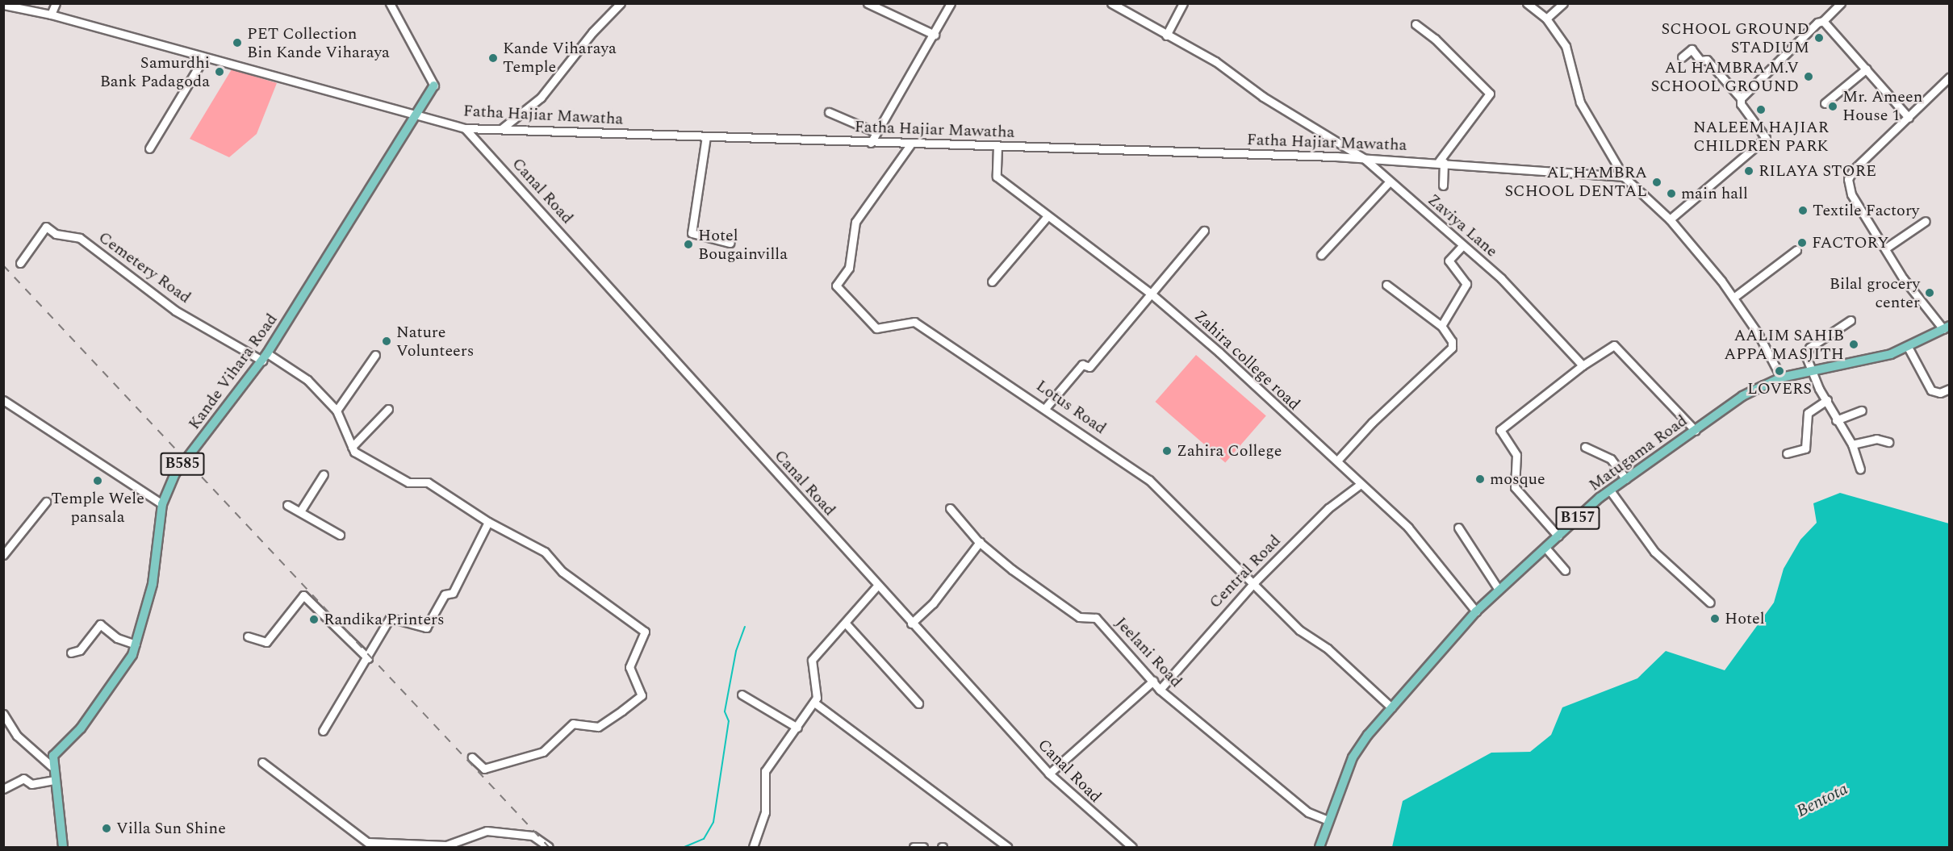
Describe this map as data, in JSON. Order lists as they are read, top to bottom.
{
  "streets": {
    "main road": [
      "Kande Vihara Road",
      "Matugama Road",
      "B585",
      "B157"
    ],
    "street": [
      "Fatha Hajiar Mawatha",
      "Canal Road",
      "Zaviya Lane",
      "Cemetery Road",
      "Zahira college road",
      "Lotus Road",
      "Central Road",
      "Jeelani Road"
    ]
  },
  "crossings": [
    ["Fatha Hajiar Mawatha", "Canal Road"],
    ["Fatha Hajiar Mawatha", "Zaviya Lane"],
    ["Fatha Hajiar Mawatha", "Zahira college road"],
    ["Fatha Hajiar Mawatha", "Kande Vihara Road"],
    ["Fatha Hajiar Mawatha", "Lotus Road"],
    ["Cemetery Road", "Kande Vihara Road"],
    ["Zahira college road", "Matugama Road"],
    ["Zahira college road", "Central Road"],
    ["Lotus Road", "Matugama Road"],
    ["Lotus Road", "Central Road"],
    ["Matugama Road", "Jeelani Road"],
    ["Central Road", "Jeelani Road"]
  ],
  "water": ["Bentota"],
  "places": [
    "SCHOOL GROUND STADIUM",
    "PET Collection Bin Kande Viharaya",
    "Kande Viharaya Temple",
    "Samurdhi Bank Padagoda",
    "AL HAMBRA M.V SCHOOL GROUND",
    "Mr. Ameen House 1",
    "NALEEM HAJIAR CHILDREN PARK",
    "RILAYA STORE",
    "AL HAMBRA SCHOOL DENTAL",
    "main hall",
    "Textile Factory",
    "FACTORY",
    "Hotel Bougainvilla",
    "Bilal grocery center",
    "Nature Volunteers",
    "AALIM SAHIB APPA MASJITH",
    "LOVERS",
    "Zahira College",
    "mosque",
    "Temple Wele pansala",
    "Hotel",
    "Randika Printers",
    "Villa Sun Shine"
  ]
}
